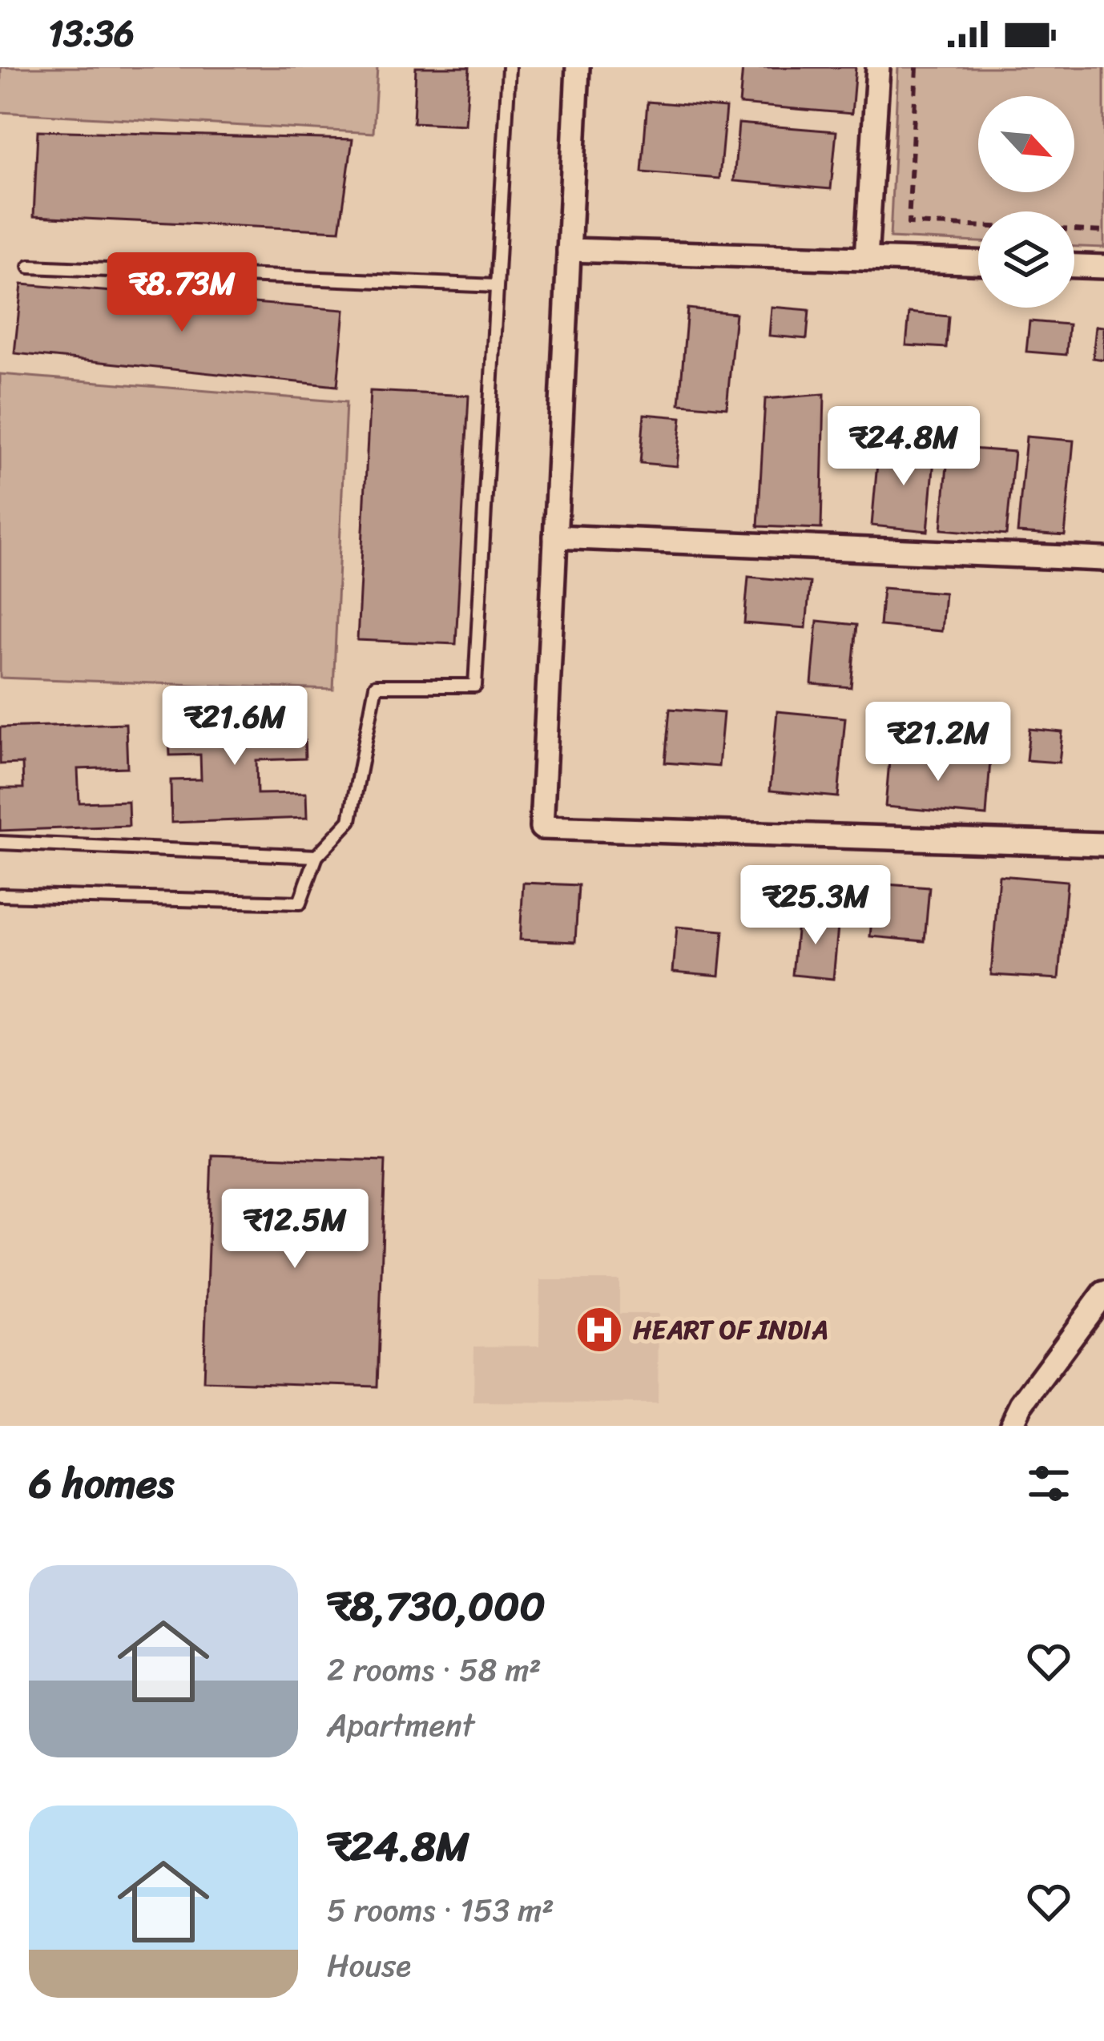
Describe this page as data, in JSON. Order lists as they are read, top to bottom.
{
  "places": {
    "hospital": ["HEART OF INDIA"]
  },
  "north": "bottom right",
  "page": {
    "status": "13:36",
    "price": [
      "₹8.73M",
      "₹24.8M",
      "₹21.6M",
      "₹21.2M",
      "₹25.3M",
      "₹12.5M"
    ],
    "heading": "6 homes",
    "list": [
      {
        "name": "₹8,730,000",
        "note": "2 rooms · 58 m² · Apartment"
      },
      {
        "name": "₹24.8M",
        "note": "5 rooms · 153 m² · House"
      }
    ]
  }
}
